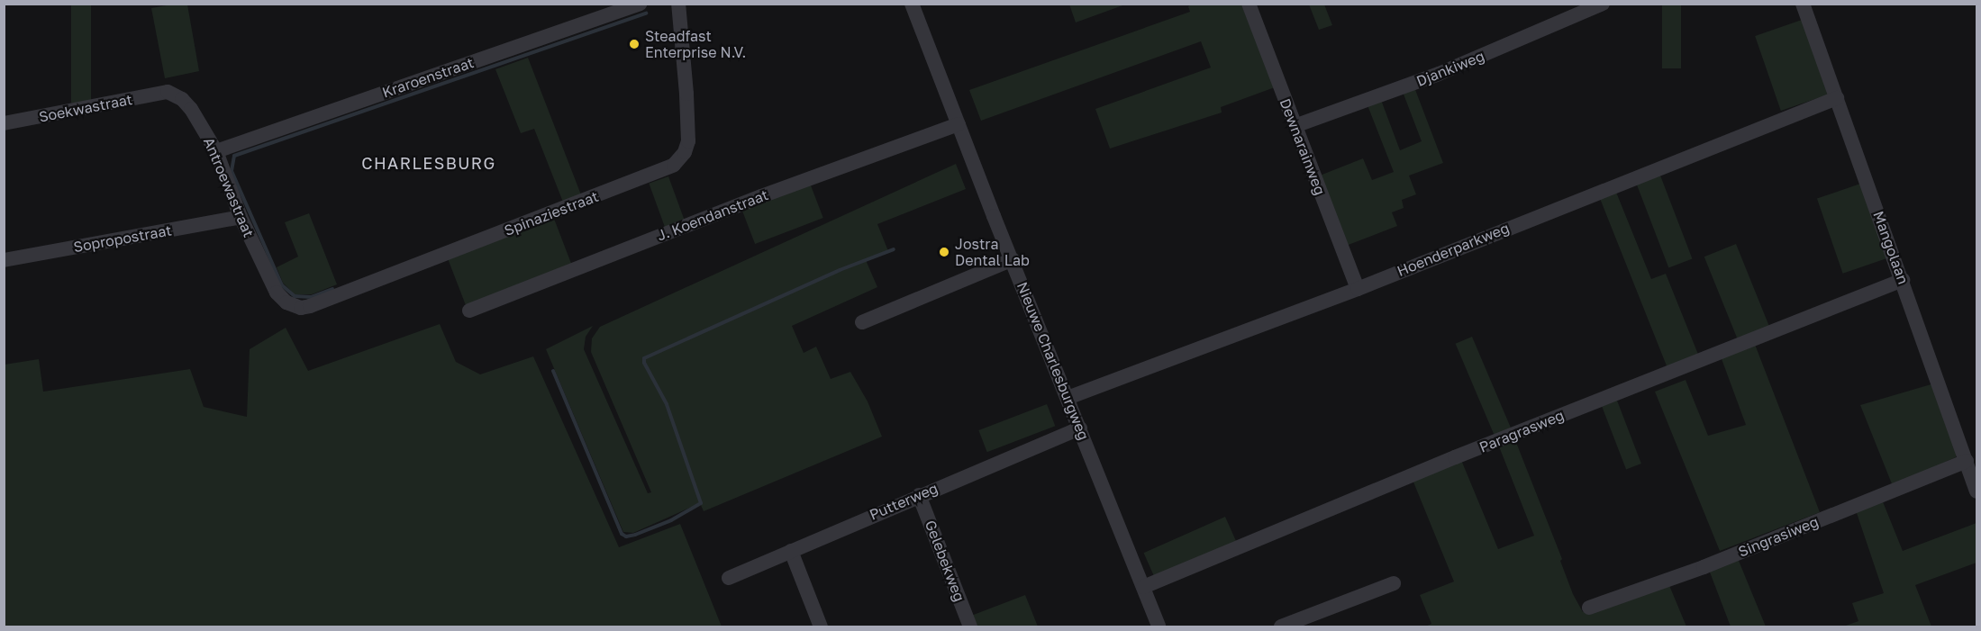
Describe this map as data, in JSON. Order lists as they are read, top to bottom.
{
  "streets": {
    "street": [
      "Djankiweg",
      "Kraroenstraat",
      "Soekwastraat",
      "Dewnarainweg",
      "Antroewastraat",
      "Spinaziestraat",
      "J. Koendanstraat",
      "Sopropostraat",
      "Mangolaan",
      "Hoenderparkweg",
      "Nieuwe Charlesburgweg",
      "Paragrasweg",
      "Putterweg",
      "Singrasiweg",
      "Gelebekweg"
    ]
  },
  "crossings": [
    ["Djankiweg", "Dewnarainweg"],
    ["Kraroenstraat", "Antroewastraat"],
    ["Soekwastraat", "Antroewastraat"],
    ["Dewnarainweg", "Hoenderparkweg"],
    ["Antroewastraat", "Spinaziestraat"],
    ["Antroewastraat", "Sopropostraat"],
    ["J. Koendanstraat", "Nieuwe Charlesburgweg"],
    ["Mangolaan", "Hoenderparkweg"],
    ["Mangolaan", "Paragrasweg"],
    ["Mangolaan", "Singrasiweg"],
    ["Hoenderparkweg", "Nieuwe Charlesburgweg"],
    ["Nieuwe Charlesburgweg", "Paragrasweg"],
    ["Nieuwe Charlesburgweg", "Putterweg"],
    ["Putterweg", "Gelebekweg"]
  ],
  "districts": ["CHARLESBURG"],
  "places": ["Steadfast Enterprise N.V.", "Jostra Dental Lab"]
}
